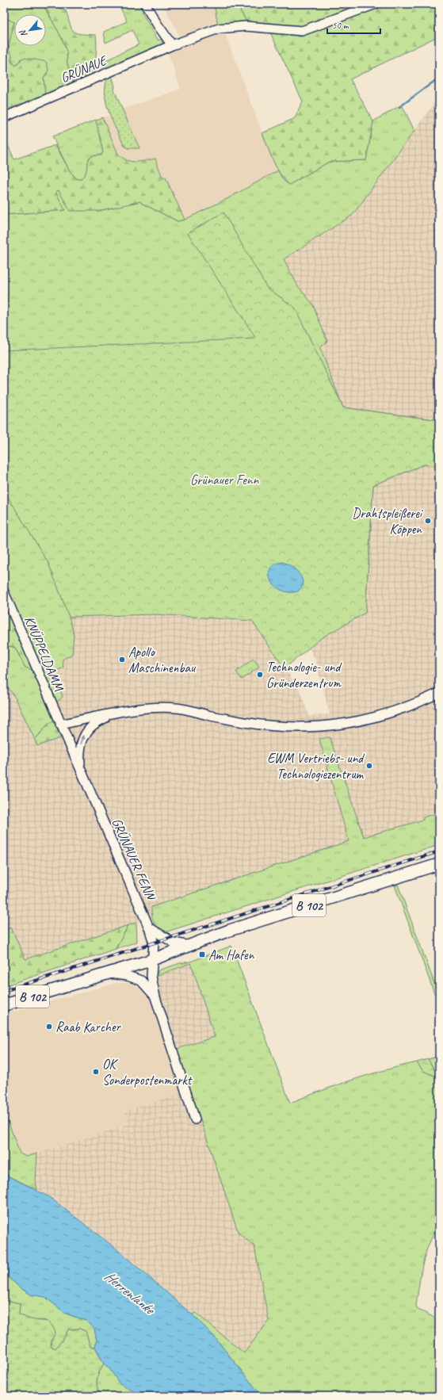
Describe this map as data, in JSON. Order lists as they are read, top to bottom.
{
  "streets": {
    "main road": ["B 102"],
    "street": ["GRÜNAUE", "KNÜPPELDAMM", "GRÜNAUER FENN"]
  },
  "crossings": [
    ["KNÜPPELDAMM", "GRÜNAUER FENN"],
    ["GRÜNAUER FENN", "B 102"]
  ],
  "water": ["Herrenlanke"],
  "parks": ["Grünauer Fenn"],
  "places": {
    "other": [
      "Drahtspleißerei Köppen",
      "Apollo Maschinenbau",
      "Technologie- und Gründerzentrum",
      "EWM Vertriebs- und Technologiezentrum",
      "Raab Karcher",
      "OK Sonderpostenmarkt"
    ],
    "transit": ["Am Hafen"]
  },
  "scale_bar": "50 m",
  "north": "bottom left"
}
